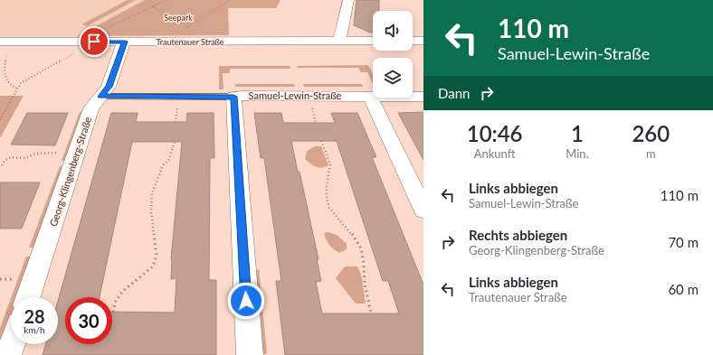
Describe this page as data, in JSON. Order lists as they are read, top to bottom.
{
  "streets": {
    "street": ["Trautenauer Straße", "Samuel-Lewin-Straße", "Georg-Klingenberg-Straße"]
  },
  "crossings": [
    ["Trautenauer Straße", "Georg-Klingenberg-Straße"],
    ["Samuel-Lewin-Straße", "Georg-Klingenberg-Straße"]
  ],
  "parks": ["Seepark"],
  "page": {
    "turn": ["110 m", "Samuel-Lewin-Straße"],
    "then": "Dann",
    "eta": [
      "10:46",
      "Ankunft",
      "1",
      "Min.",
      "260",
      "m"
    ],
    "list": [
      {
        "name": "Links abbiegen",
        "note": "Samuel-Lewin-Straße",
        "value": "110 m"
      },
      {
        "name": "Rechts abbiegen",
        "note": "Georg-Klingenberg-Straße",
        "value": "70 m"
      },
      {
        "name": "Links abbiegen",
        "note": "Trautenauer Straße",
        "value": "60 m"
      }
    ],
    "speed": "28 km/h",
    "limit": "30"
  }
}
